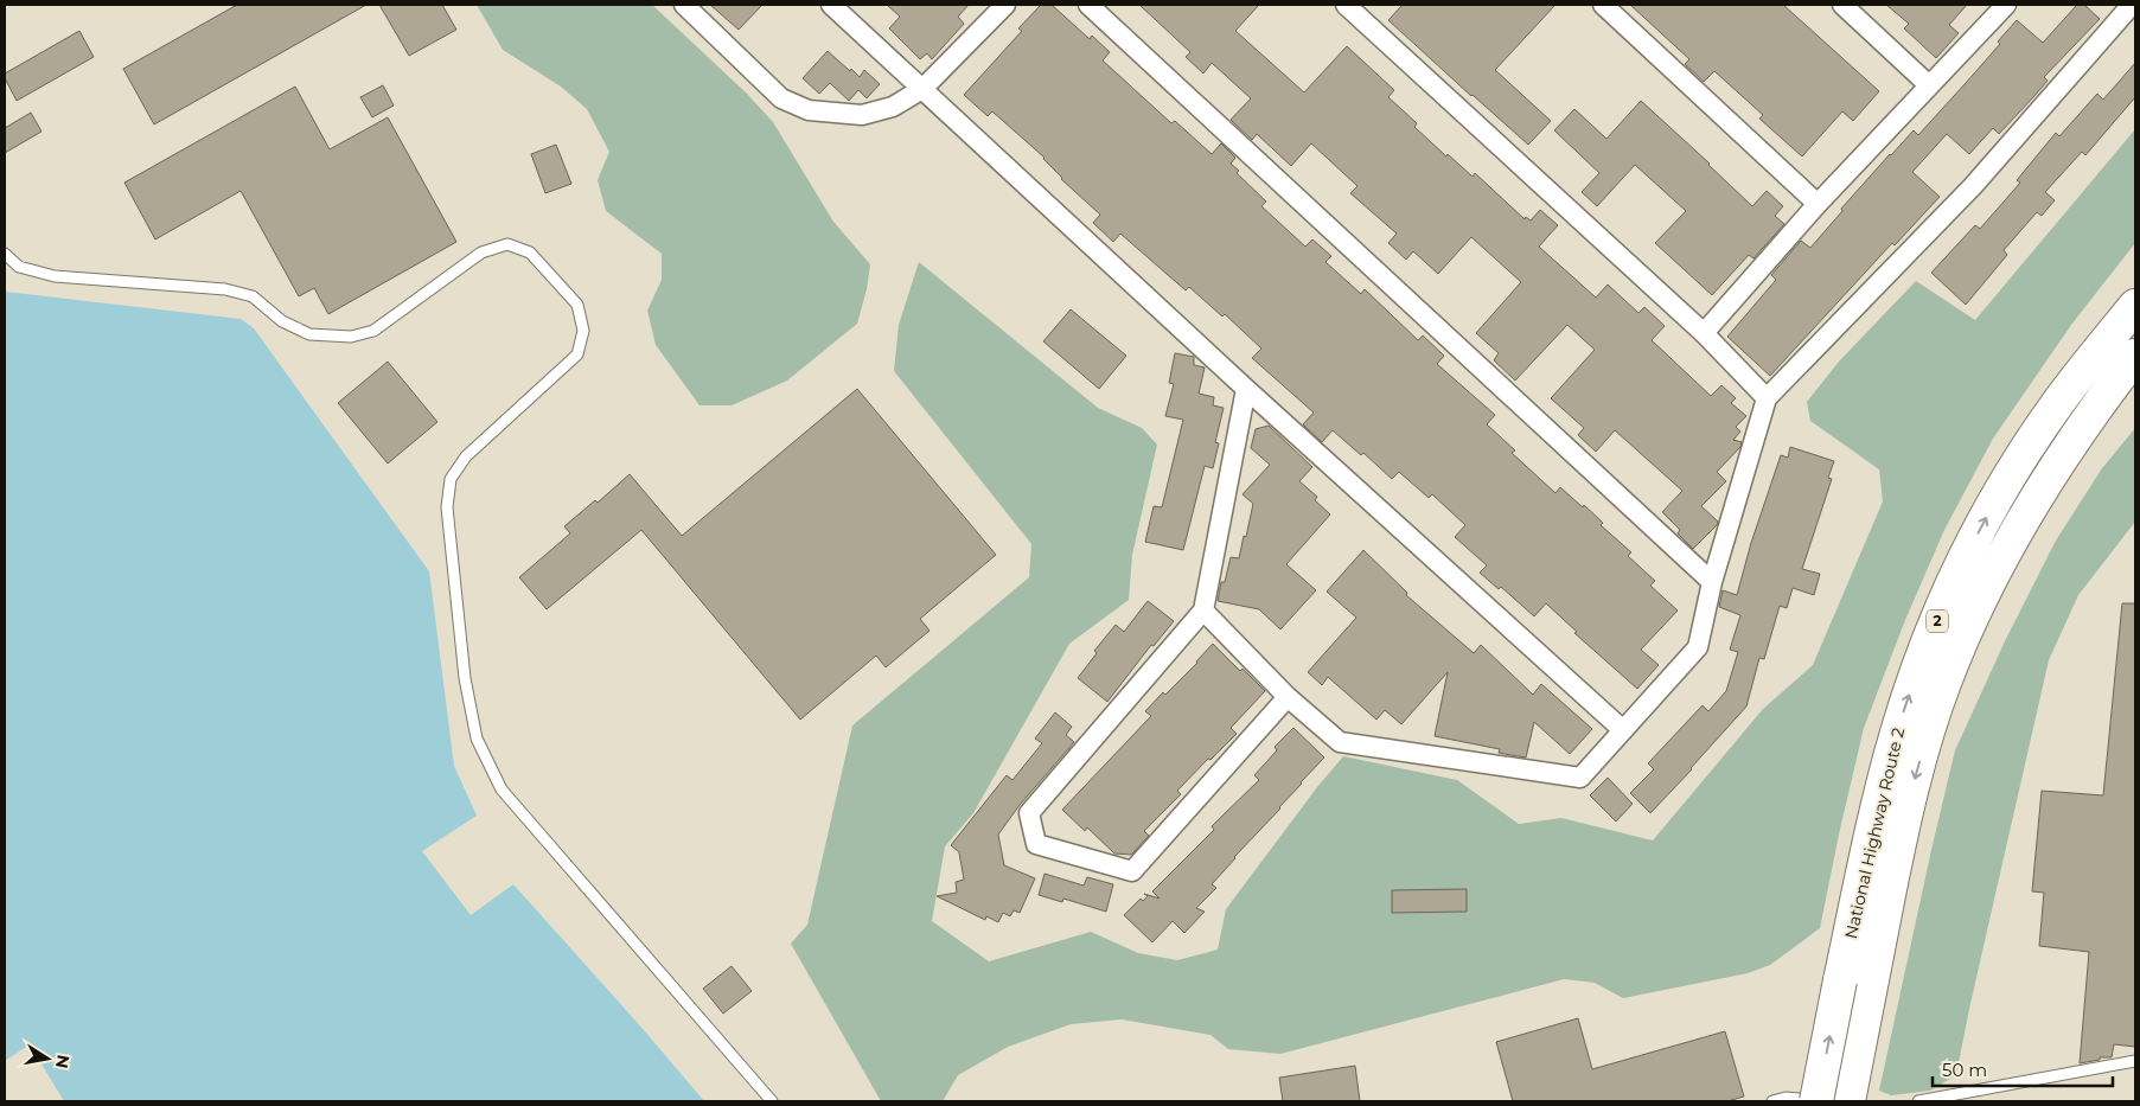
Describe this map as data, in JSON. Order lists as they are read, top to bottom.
{
  "streets": {
    "highway": ["2", "National Highway Route 2"]
  },
  "scale_bar": "50 m",
  "north": "right"
}
